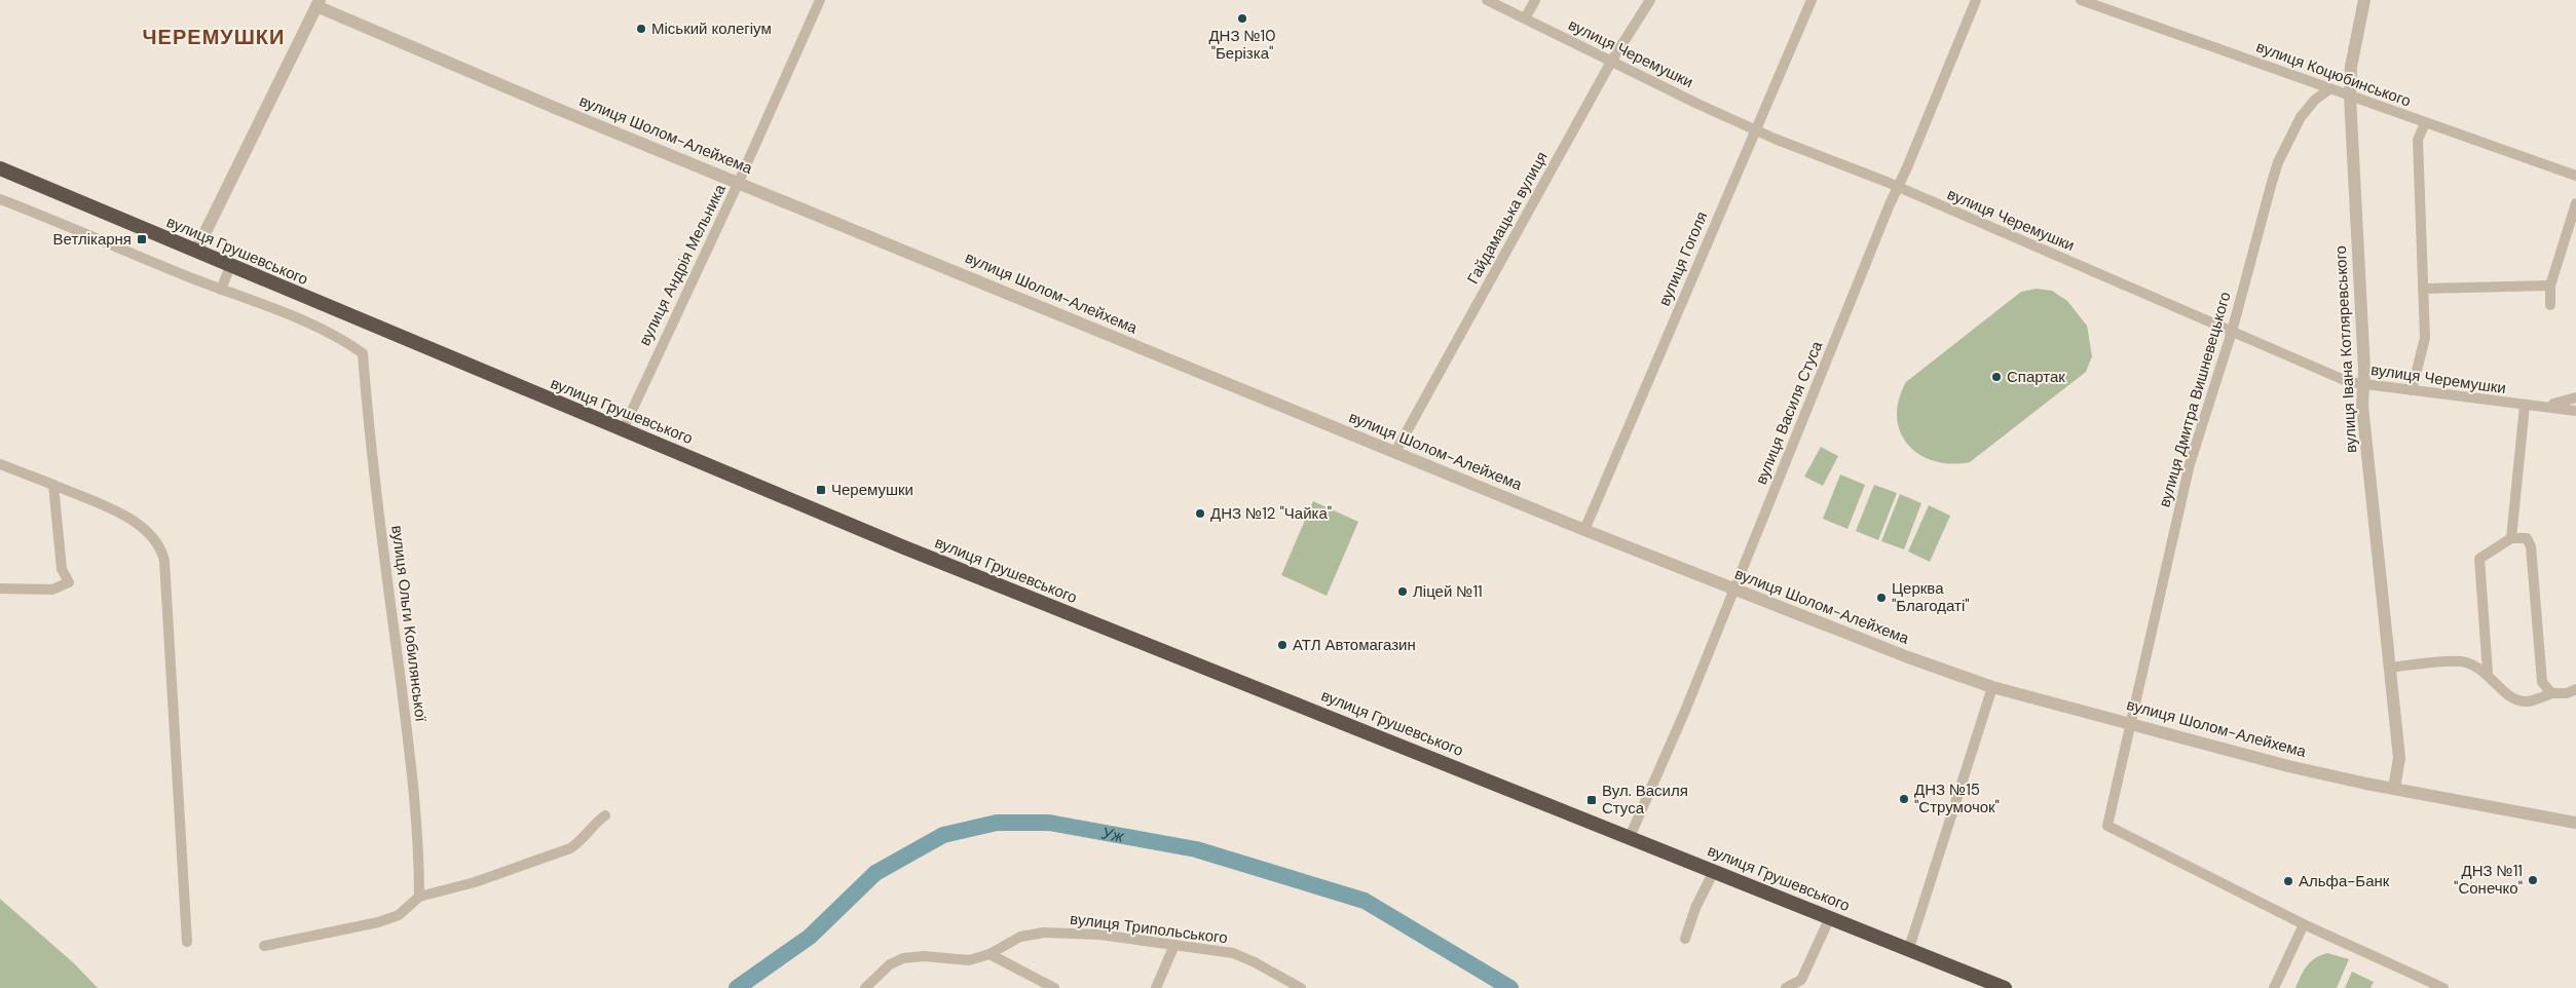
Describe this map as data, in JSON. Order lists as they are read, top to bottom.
{
  "streets": {
    "highway": ["вулиця Грушевського"],
    "street": [
      "вулиця Черемушки",
      "вулиця Коцюбинського",
      "вулиця Шолом-Алейхема",
      "Гайдамацька вулиця",
      "вулиця Гоголя",
      "вулиця Андрія Мельника",
      "вулиця Івана Котляревського",
      "вулиця Дмитра Вишневецького",
      "вулиця Василя Стуса",
      "вулиця Ольги Кобилянської",
      "вулиця Трипольського"
    ]
  },
  "crossings": [
    ["вулиця Черемушки", "Гайдамацька вулиця"],
    ["вулиця Черемушки", "вулиця Гоголя"],
    ["вулиця Черемушки", "вулиця Івана Котляревського"],
    ["вулиця Черемушки", "вулиця Дмитра Вишневецького"],
    ["вулиця Черемушки", "вулиця Василя Стуса"],
    ["вулиця Коцюбинського", "вулиця Івана Котляревського"],
    ["вулиця Коцюбинського", "вулиця Дмитра Вишневецького"],
    ["вулиця Шолом-Алейхема", "Гайдамацька вулиця"],
    ["вулиця Шолом-Алейхема", "вулиця Гоголя"],
    ["вулиця Шолом-Алейхема", "вулиця Андрія Мельника"],
    ["вулиця Шолом-Алейхема", "вулиця Івана Котляревського"],
    ["вулиця Шолом-Алейхема", "вулиця Дмитра Вишневецького"],
    ["вулиця Шолом-Алейхема", "вулиця Василя Стуса"],
    ["вулиця Грушевського", "вулиця Андрія Мельника"],
    ["вулиця Грушевського", "вулиця Василя Стуса"]
  ],
  "districts": ["ЧЕРЕМУШКИ"],
  "water": ["Уж"],
  "places": {
    "other": [
      "ДНЗ №10 \"Берізка\"",
      "Міський колегіум",
      "Спартак",
      "ДНЗ №12 \"Чайка\"",
      "Ліцей №11",
      "Церква \"Благодаті\"",
      "АТЛ Автомагазин",
      "ДНЗ №15 \"Струмочок\"",
      "ДНЗ №11 \"Сонечко\"",
      "Альфа-Банк"
    ],
    "transit": ["Ветлікарня", "Черемушки", "Вул. Василя Стуса"]
  }
}
